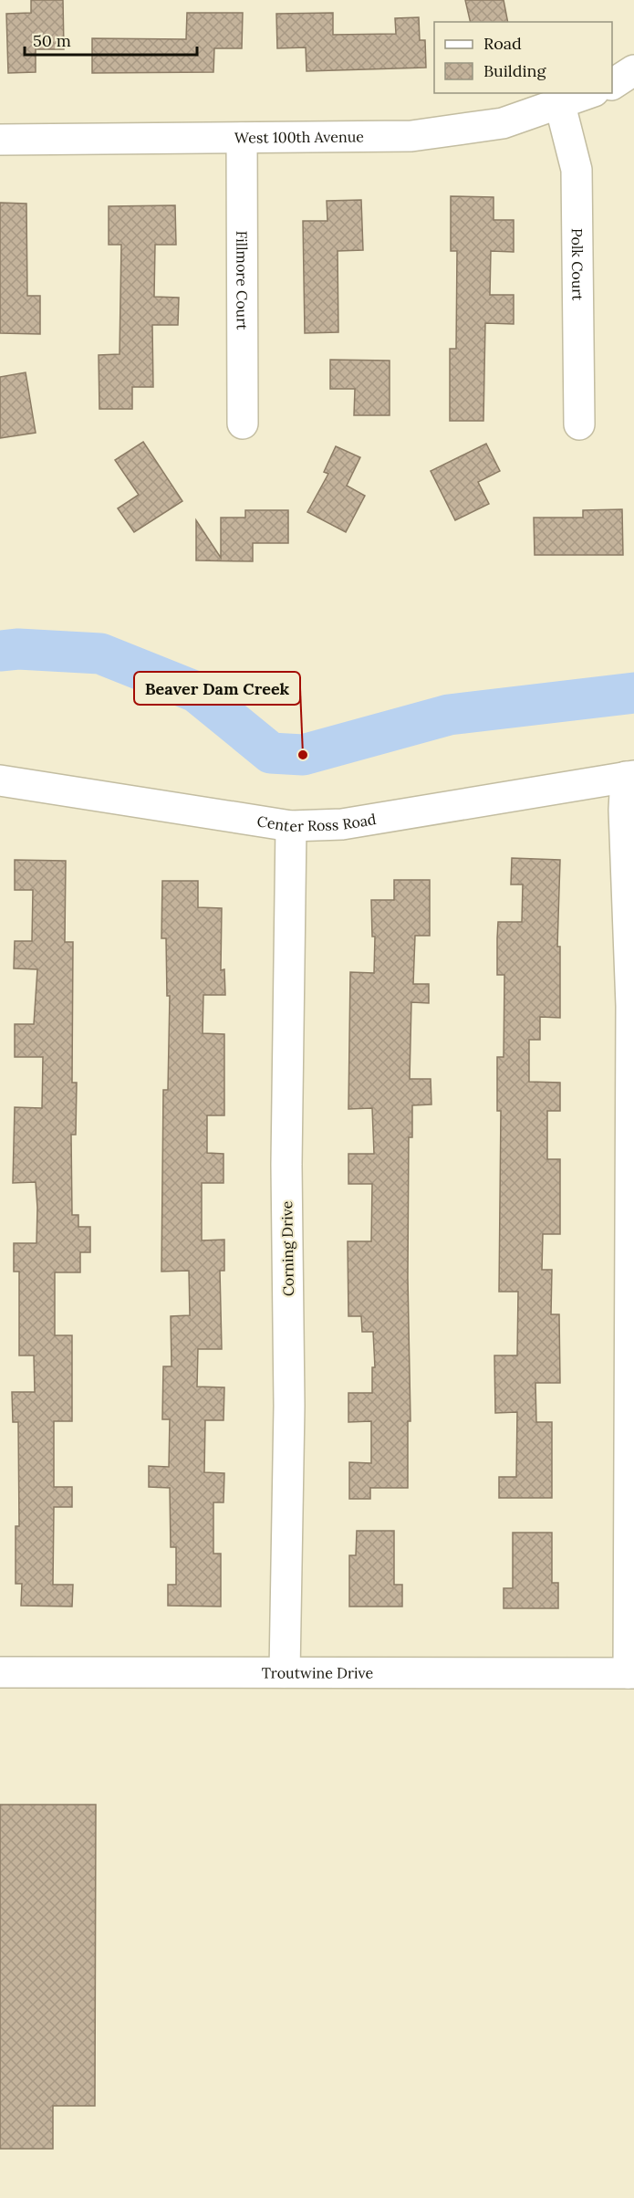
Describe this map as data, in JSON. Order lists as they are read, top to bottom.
{
  "streets": {
    "street": [
      "West 100th Avenue",
      "Polk Court",
      "Fillmore Court",
      "Center Ross Road",
      "Corning Drive",
      "Troutwine Drive"
    ]
  },
  "crossings": [
    ["West 100th Avenue", "Polk Court"],
    ["West 100th Avenue", "Fillmore Court"],
    ["Center Ross Road", "Corning Drive"],
    ["Corning Drive", "Troutwine Drive"]
  ],
  "places": ["Beaver Dam Creek"],
  "legend": ["Road", "Building"],
  "scale_bar": "50 m"
}
